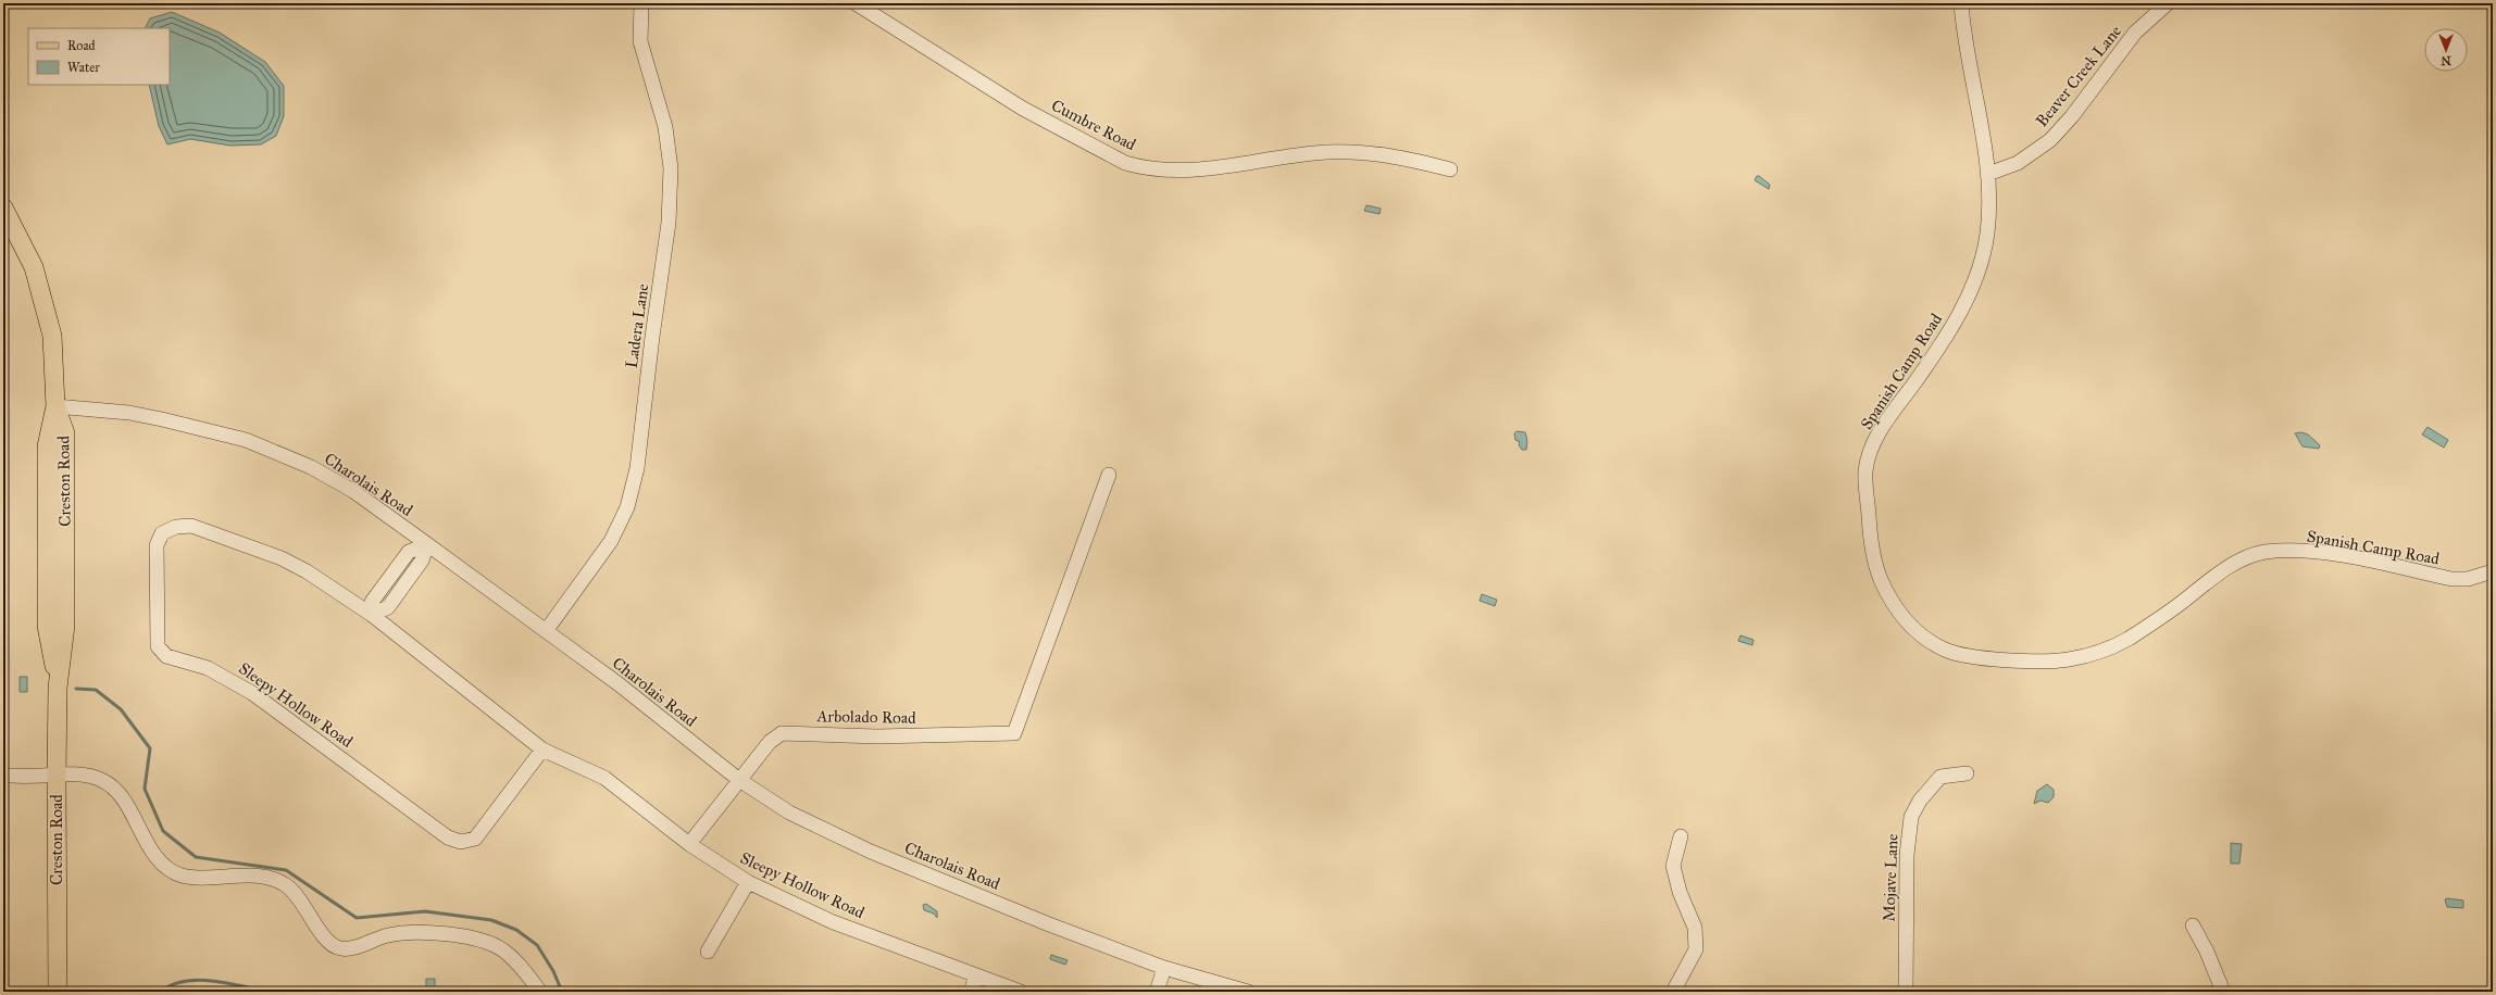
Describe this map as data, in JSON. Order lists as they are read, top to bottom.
{
  "streets": {
    "main road": ["Creston Road"],
    "street": [
      "Beaver Creek Lane",
      "Cumbre Road",
      "Ladera Lane",
      "Spanish Camp Road",
      "Charolais Road",
      "Sleepy Hollow Road",
      "Arbolado Road",
      "Mojave Lane"
    ]
  },
  "crossings": [
    ["Beaver Creek Lane", "Spanish Camp Road"],
    ["Ladera Lane", "Charolais Road"],
    ["Creston Road", "Charolais Road"],
    ["Charolais Road", "Arbolado Road"],
    ["Sleepy Hollow Road", "Arbolado Road"]
  ],
  "legend": ["Road", "Water"],
  "north": "bottom"
}
